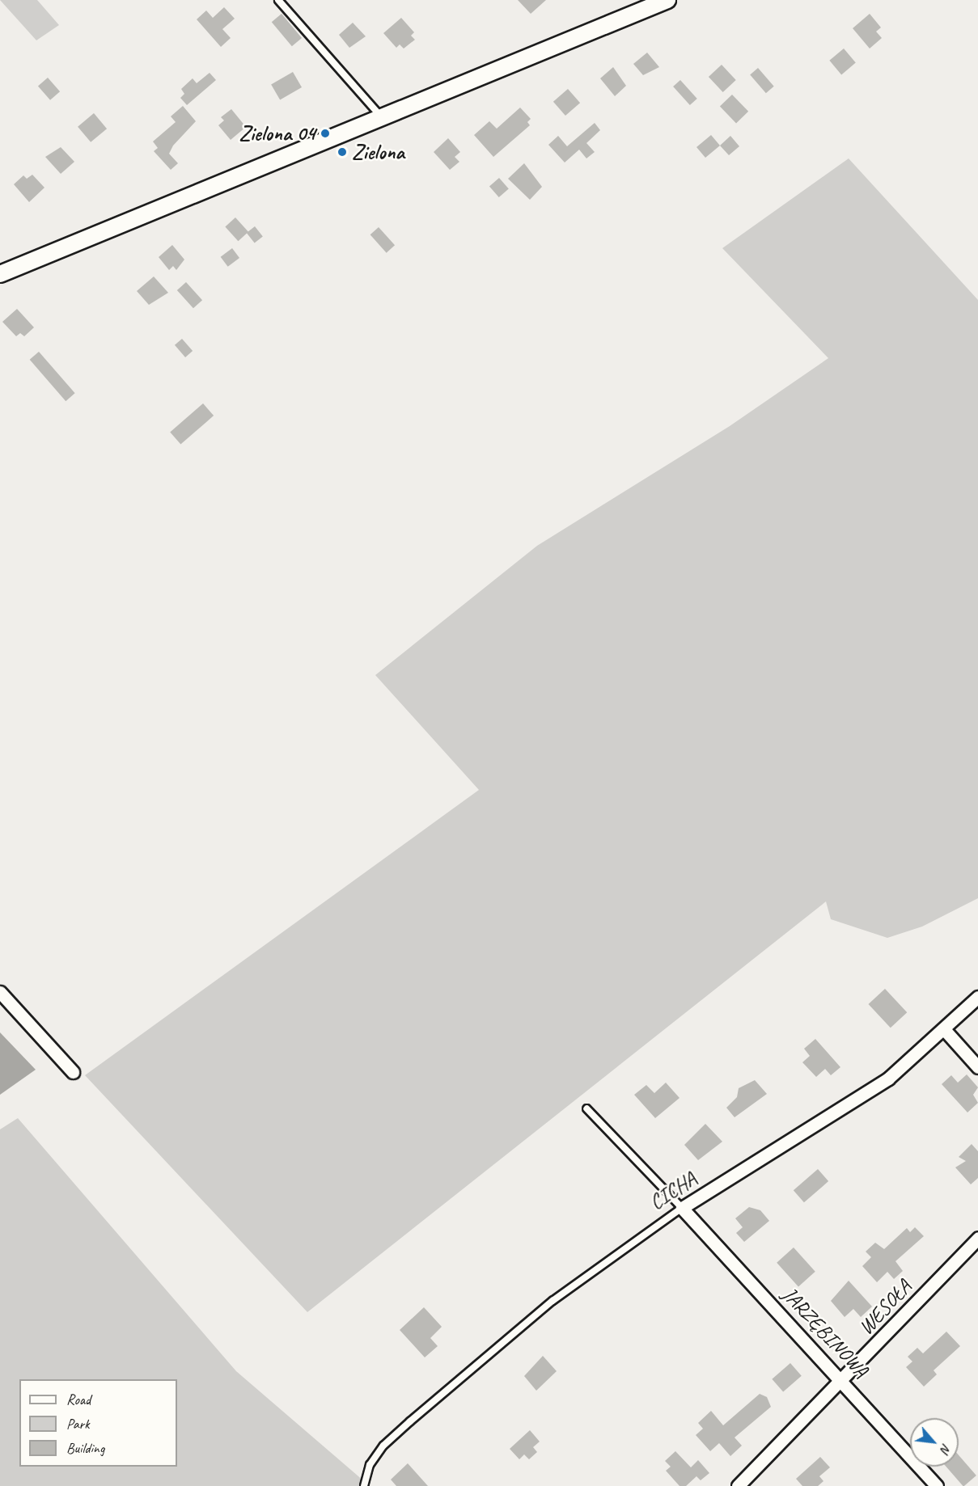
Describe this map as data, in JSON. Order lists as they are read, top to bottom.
{
  "streets": {
    "street": ["CICHA", "WESOŁA", "JARZĘBINOWA"]
  },
  "crossings": [
    ["CICHA", "JARZĘBINOWA"],
    ["WESOŁA", "JARZĘBINOWA"]
  ],
  "places": ["Zielona 04", "Zielona"],
  "legend": ["Road", "Park", "Building"],
  "north": "bottom right"
}
